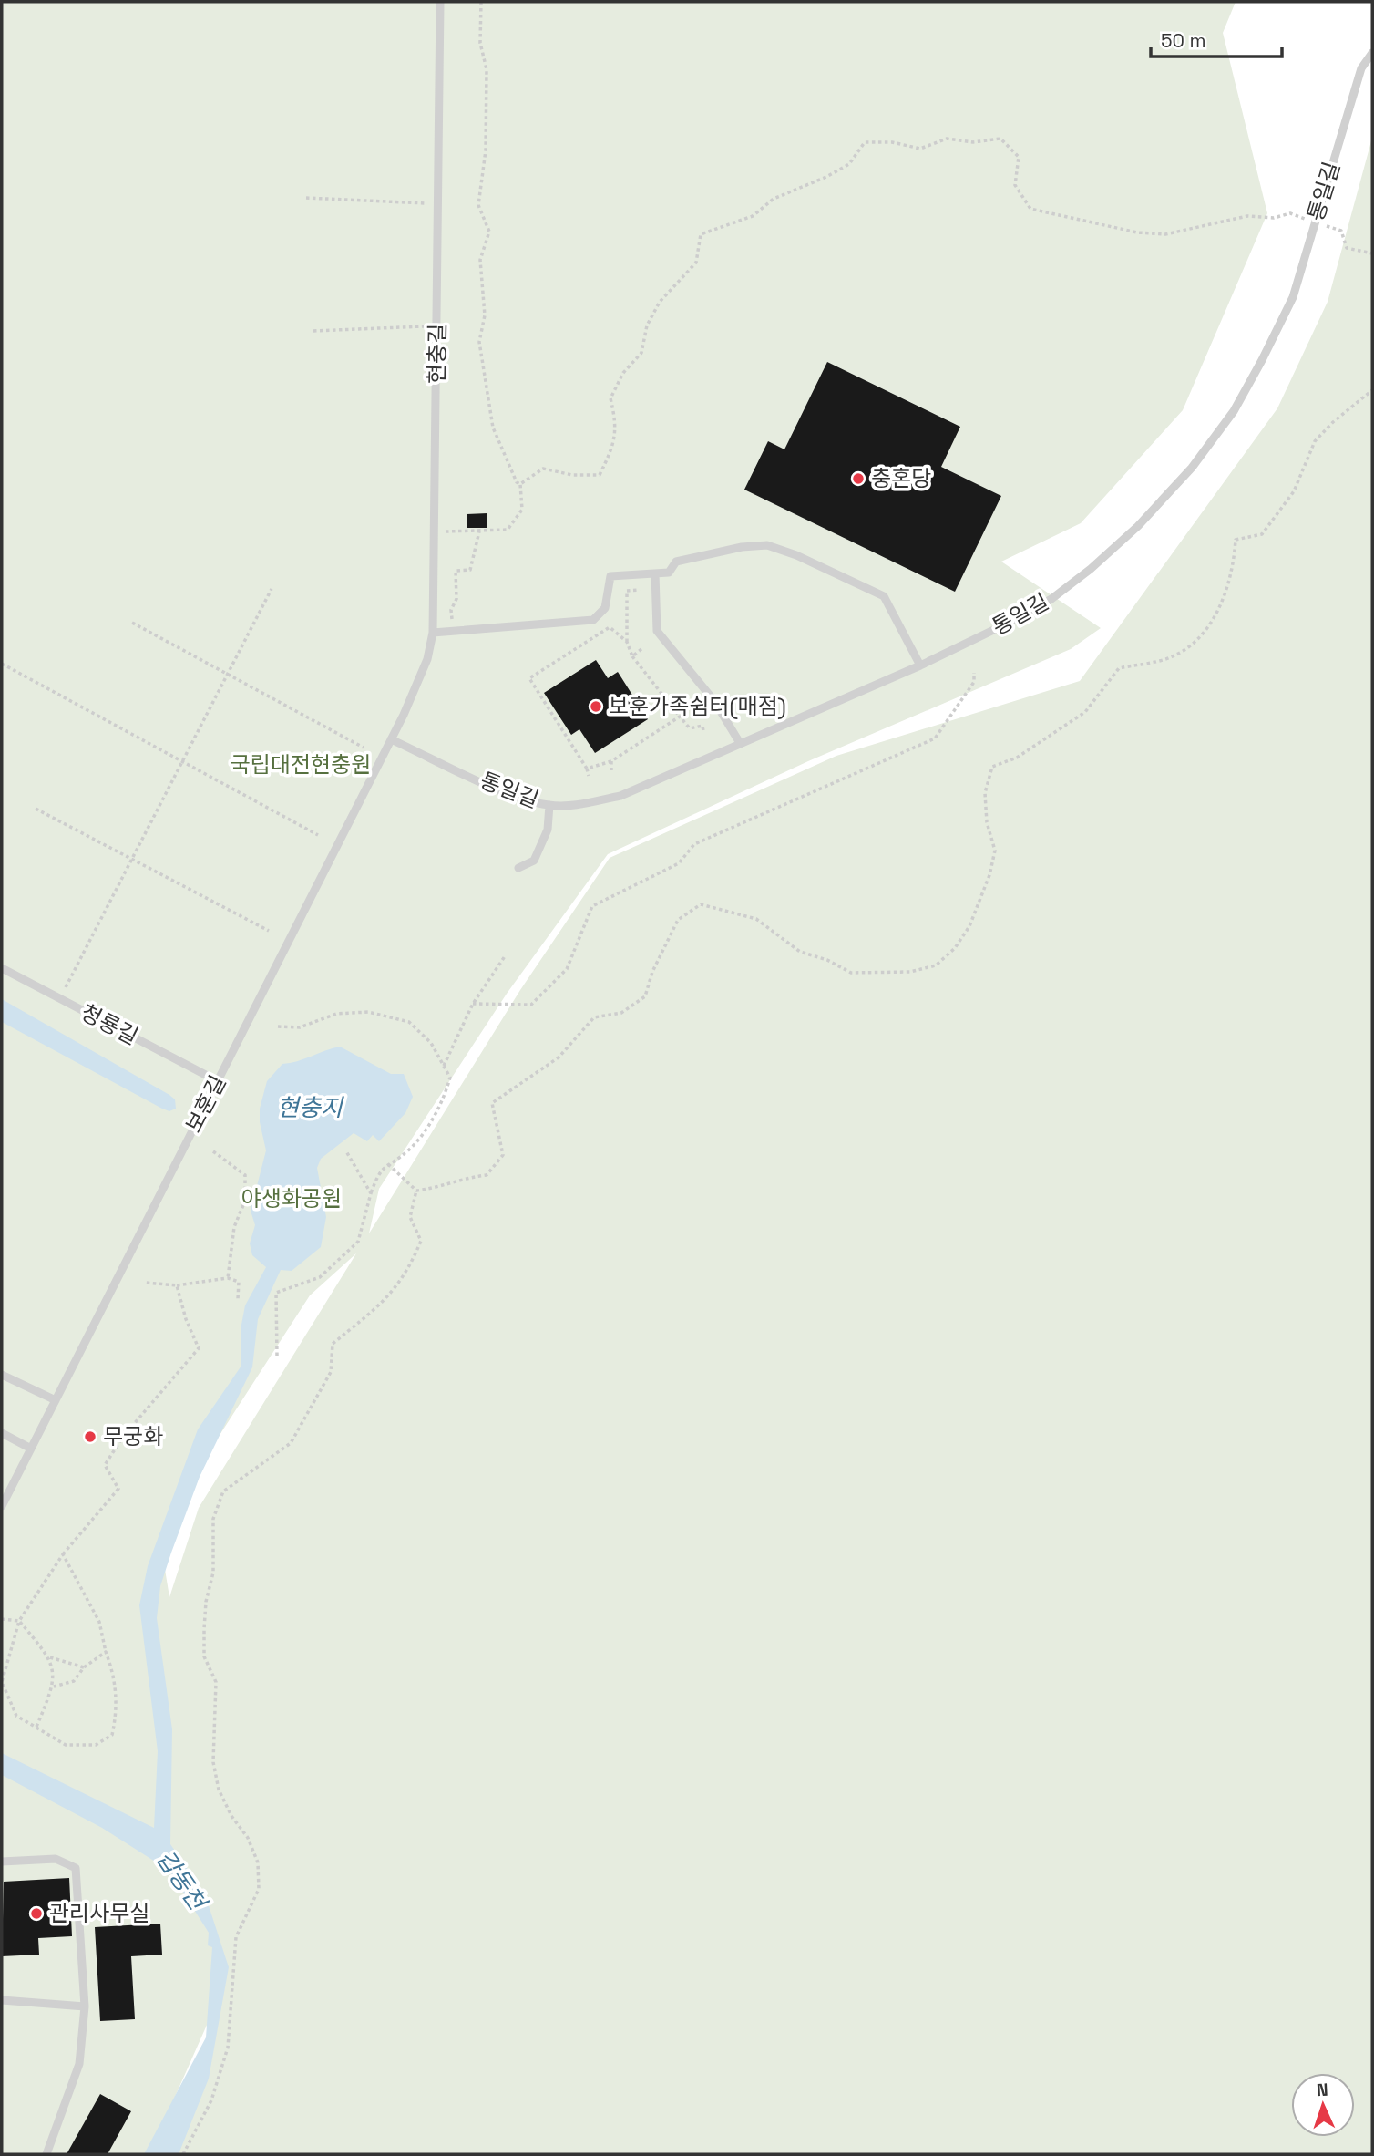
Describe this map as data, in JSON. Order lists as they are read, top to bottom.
{
  "streets": {
    "lane": [
      "통일길",
      "현충길",
      "청룡길",
      "보훈길"
    ]
  },
  "crossings": [
    ["통일길", "보훈길"],
    ["현충길", "보훈길"],
    ["청룡길", "보훈길"]
  ],
  "water": ["현충지", "갑동천"],
  "parks": ["국립대전현충원", "야생화공원"],
  "places": [
    "충혼당",
    "보훈가족쉼터(매점)",
    "무궁화",
    "관리사무실"
  ],
  "scale_bar": "50 m",
  "north": "top"
}
